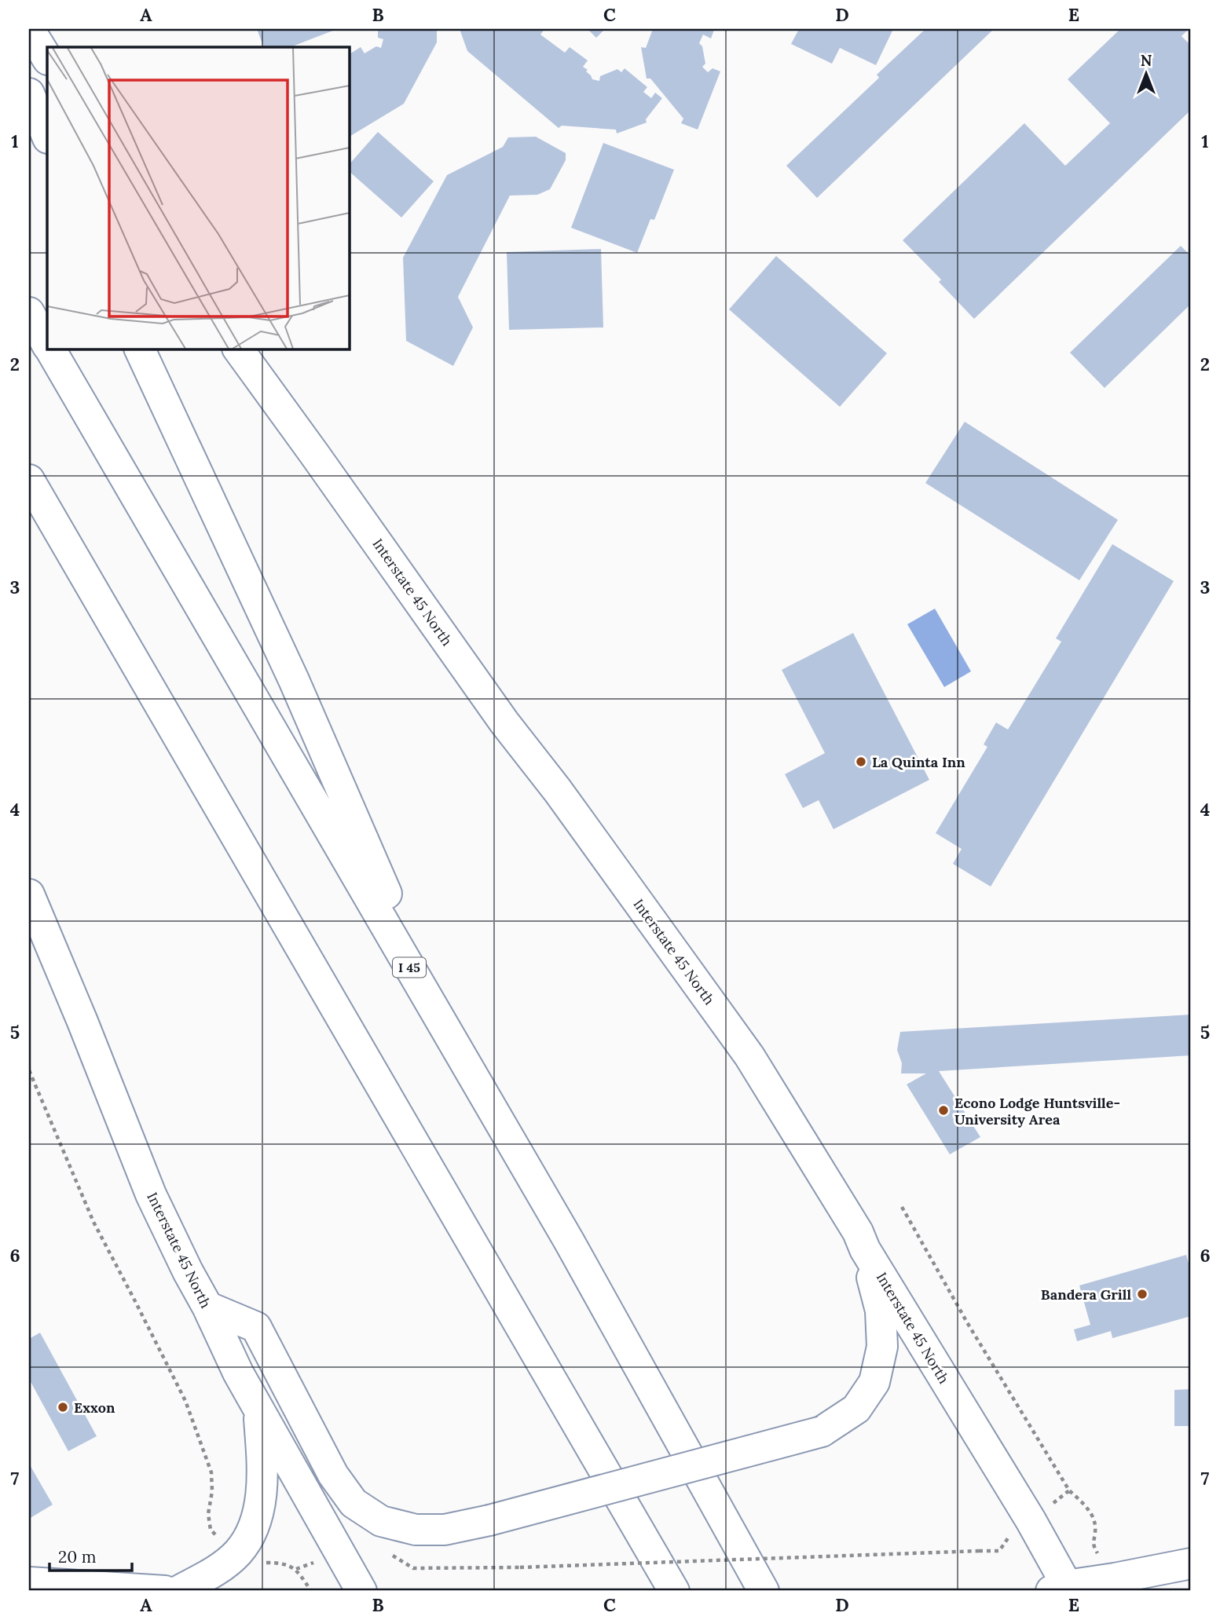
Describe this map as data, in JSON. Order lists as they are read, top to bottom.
{
  "streets": {
    "main road": ["Interstate 45 North", "I 45"]
  },
  "places": [
    "La Quinta Inn",
    "Econo Lodge Huntsville- University Area",
    "Bandera Grill",
    "Exxon"
  ],
  "scale_bar": "20 m",
  "north": "top",
  "grid": {
    "columns": [
      "A",
      "B",
      "C",
      "D",
      "E"
    ],
    "rows": [
      "1",
      "2",
      "3",
      "4",
      "5",
      "6",
      "7"
    ]
  }
}
